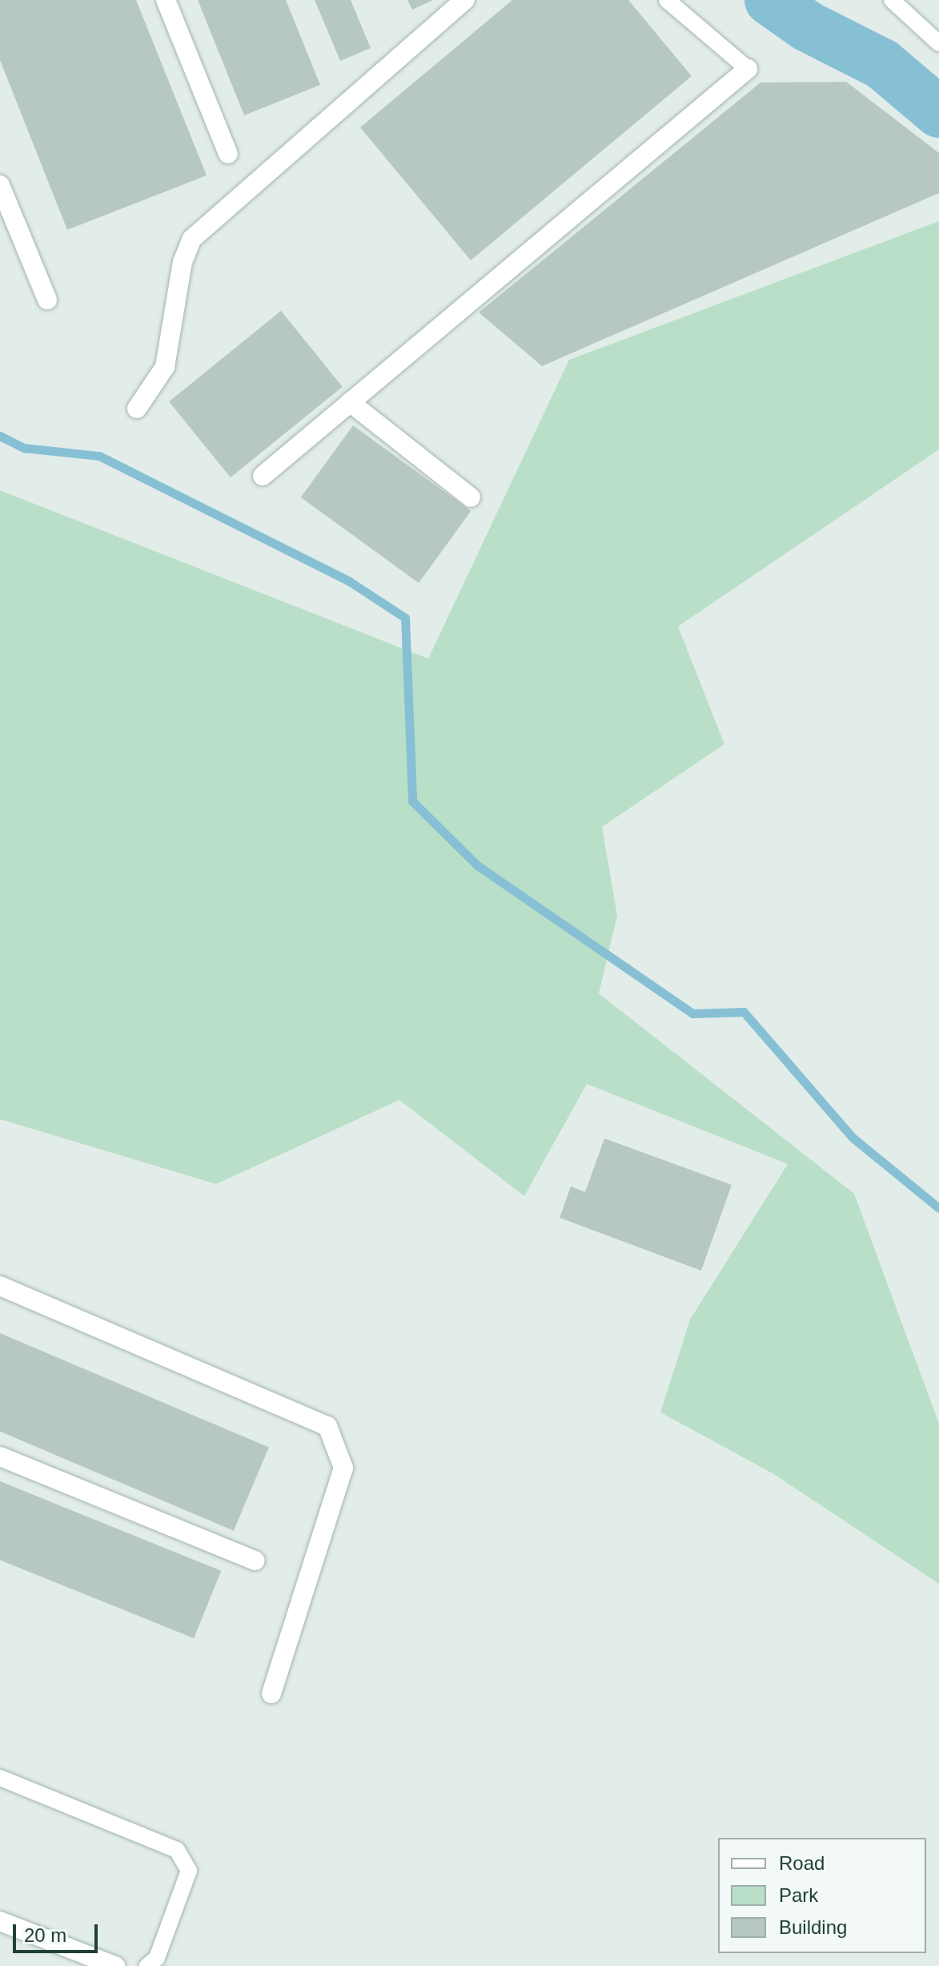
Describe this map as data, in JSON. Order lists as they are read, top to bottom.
{
  "legend": ["Road", "Park", "Building"],
  "scale_bar": "20 m"
}
